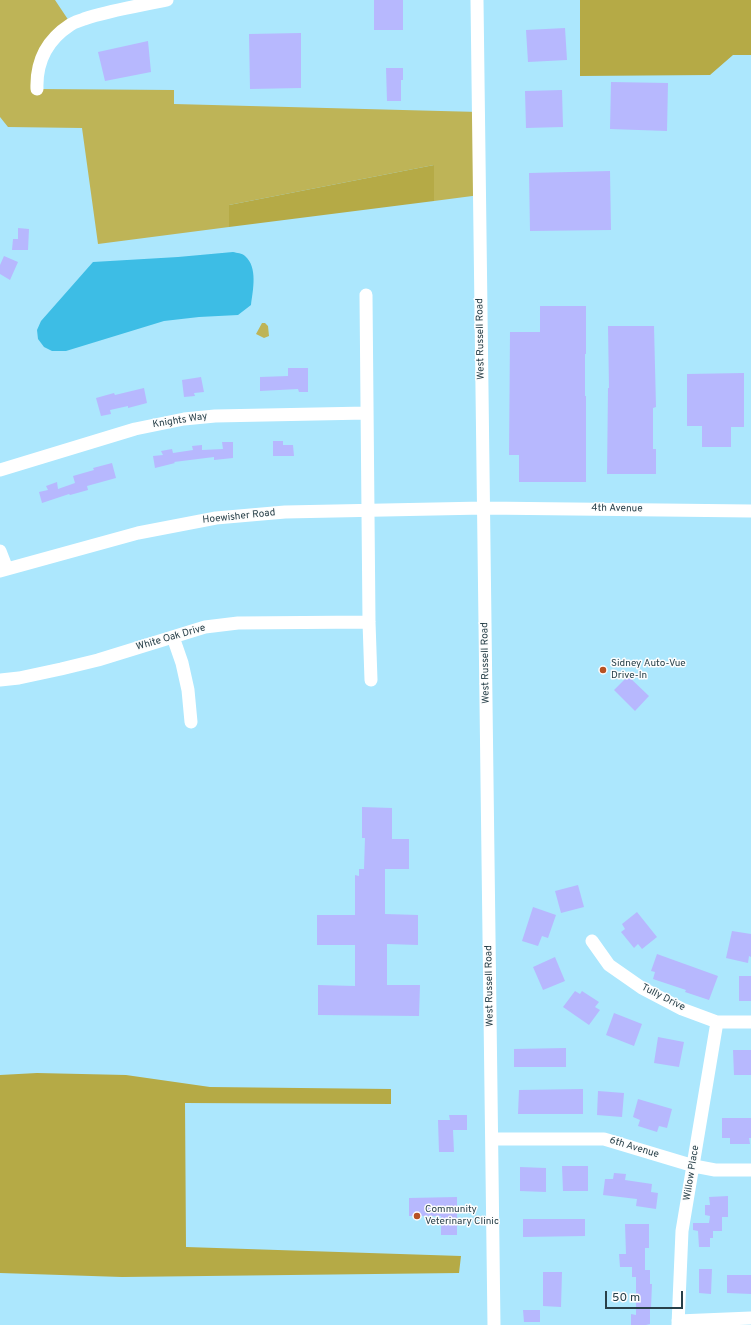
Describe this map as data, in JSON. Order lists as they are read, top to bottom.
{
  "streets": {
    "street": [
      "West Russell Road",
      "Knights Way",
      "4th Avenue",
      "Hoewisher Road",
      "White Oak Drive",
      "Tully Drive",
      "6th Avenue",
      "Willow Place"
    ]
  },
  "crossings": [
    ["West Russell Road", "4th Avenue"],
    ["West Russell Road", "Hoewisher Road"],
    ["West Russell Road", "6th Avenue"],
    ["4th Avenue", "Hoewisher Road"],
    ["Tully Drive", "Willow Place"],
    ["6th Avenue", "Willow Place"]
  ],
  "places": ["Sidney Auto-Vue Drive-In", "Community Veterinary Clinic"],
  "scale_bar": "50 m"
}
